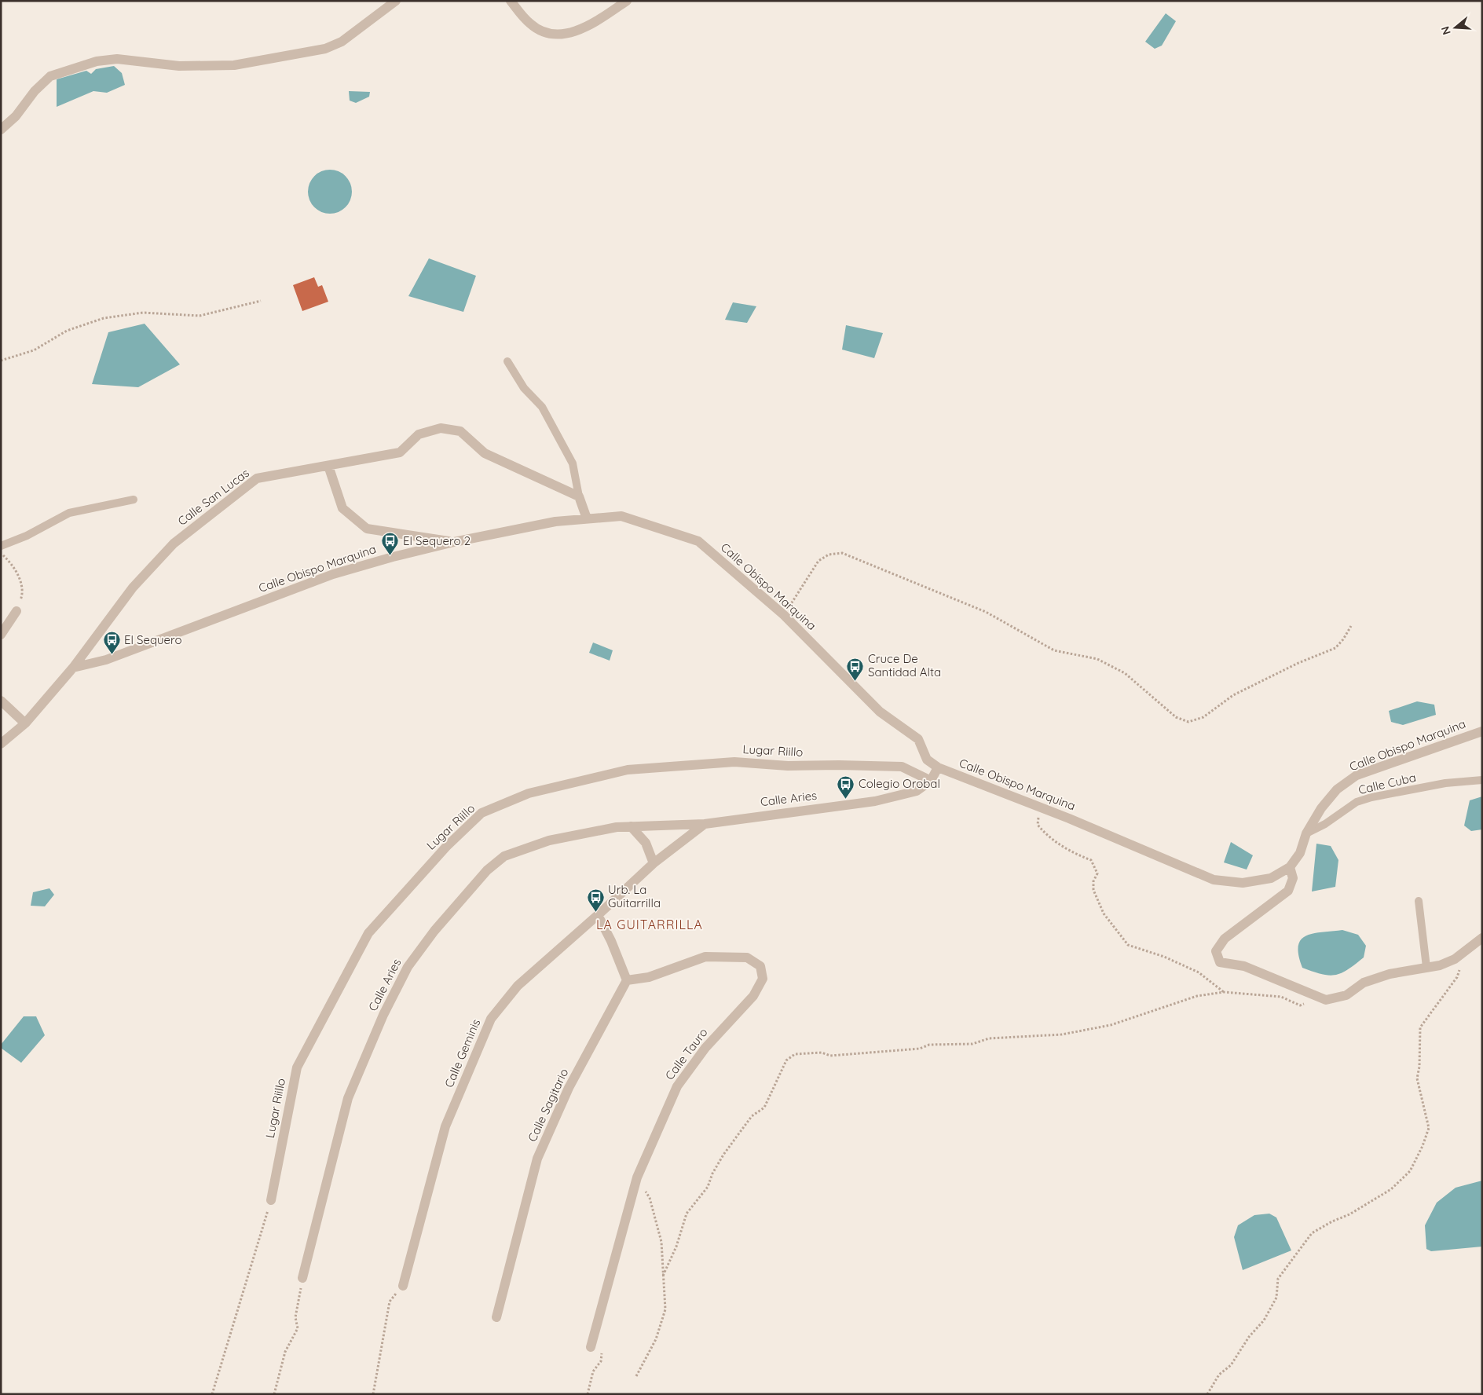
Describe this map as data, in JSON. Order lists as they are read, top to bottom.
{
  "streets": {
    "street": [
      "Calle San Lucas",
      "Calle Obispo Marquina",
      "Lugar Riillo",
      "Calle Aries",
      "Calle Geminis",
      "Calle Tauro",
      "Calle Sagitario"
    ],
    "lane": ["Calle Cuba"]
  },
  "crossings": [
    ["Calle San Lucas", "Calle Obispo Marquina"],
    ["Calle Obispo Marquina", "Calle Cuba"],
    ["Calle Obispo Marquina", "Calle Aries"],
    ["Lugar Riillo", "Calle Aries"],
    ["Calle Aries", "Calle Geminis"],
    ["Calle Tauro", "Calle Sagitario"]
  ],
  "districts": ["LA GUITARRILLA"],
  "places": {
    "bus stop": [
      "El Sequero 2",
      "El Sequero",
      "Cruce De Santidad Alta",
      "Colegio Orobal",
      "Urb. La Guitarrilla"
    ]
  },
  "north": "left"
}
